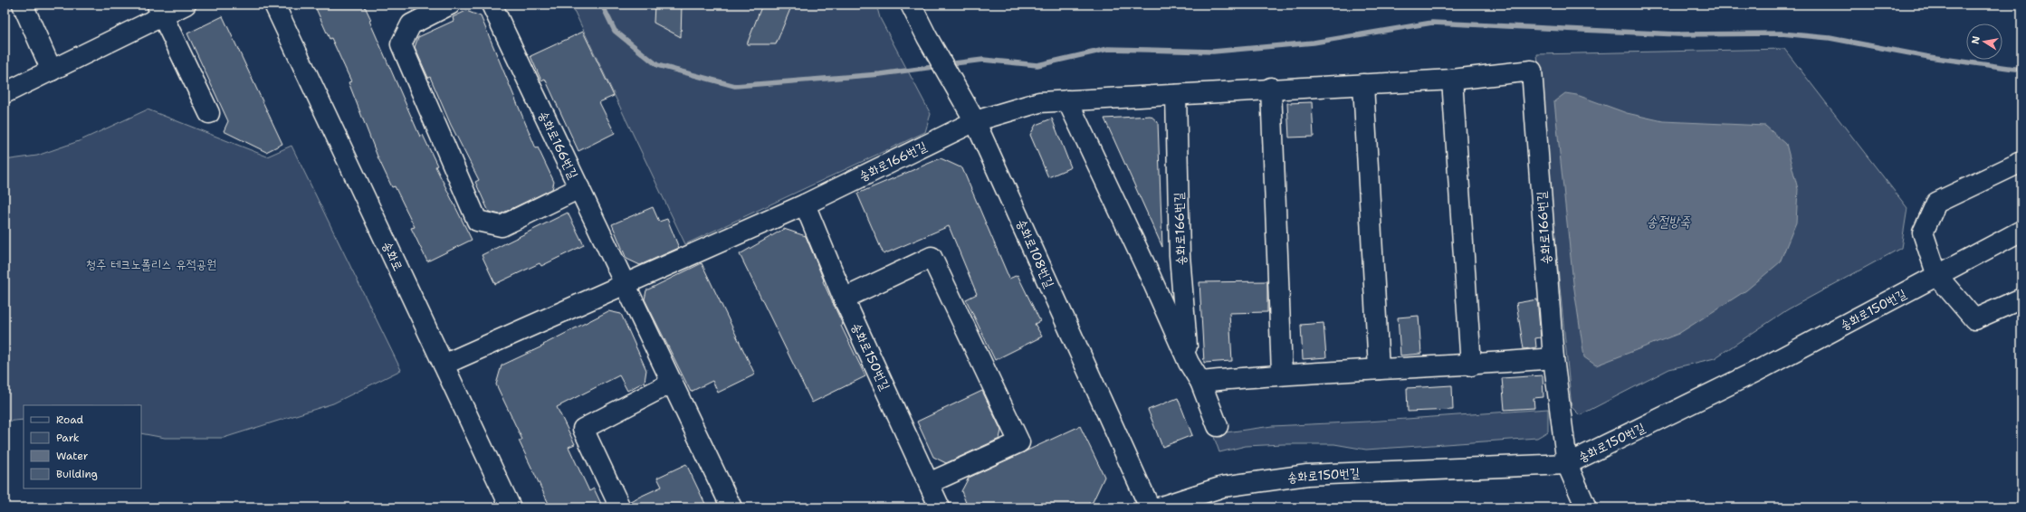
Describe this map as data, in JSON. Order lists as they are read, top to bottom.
{
  "streets": {
    "street": [
      "송화로166번길",
      "송화로108번길",
      "송화로",
      "송화로150번길"
    ]
  },
  "crossings": [
    ["송화로166번길", "송화로108번길"],
    ["송화로166번길", "송화로"],
    ["송화로166번길", "송화로150번길"]
  ],
  "water": ["송절방죽"],
  "parks": ["청주 테크노폴리스 유적공원"],
  "legend": [
    "Road",
    "Park",
    "Water",
    "Building"
  ],
  "north": "left"
}
